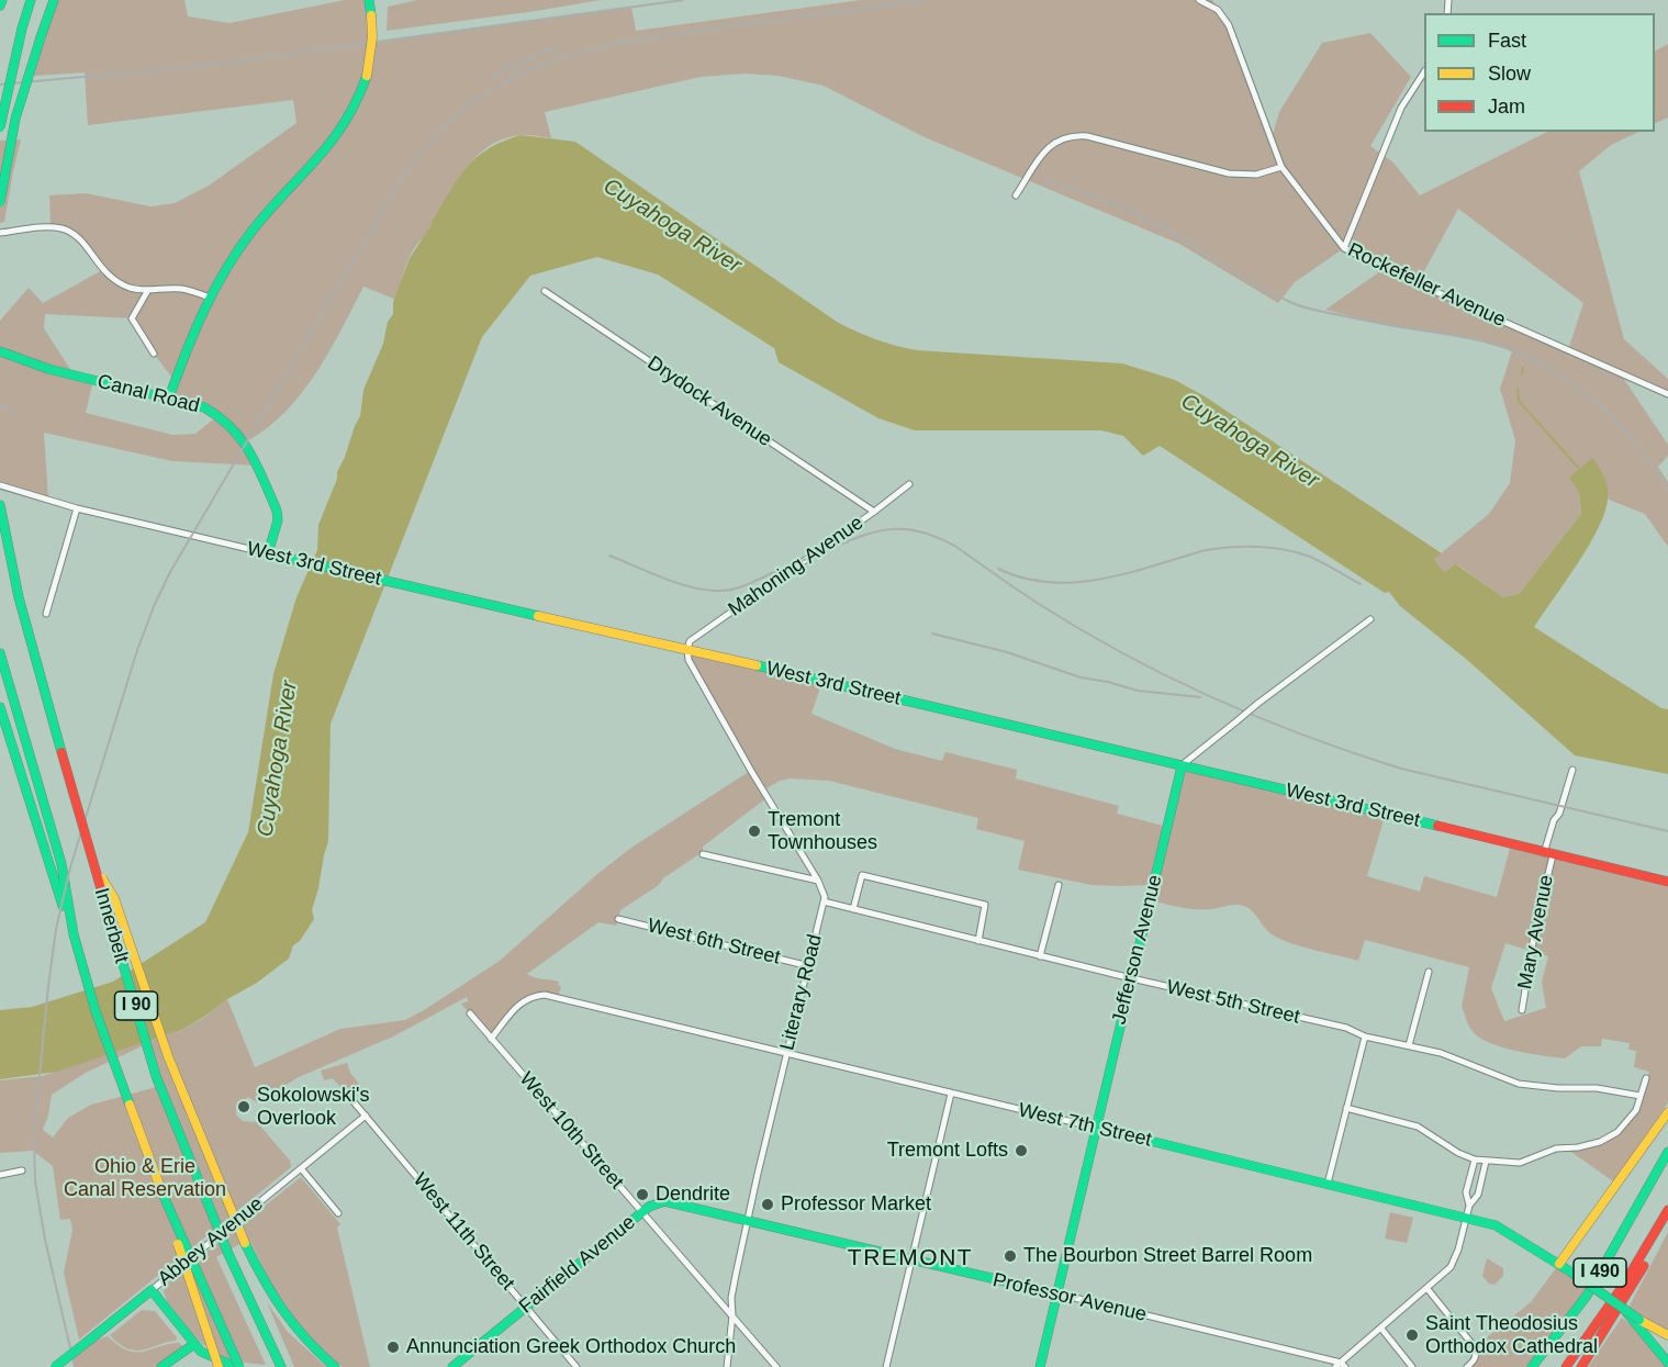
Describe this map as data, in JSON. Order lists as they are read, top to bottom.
{
  "streets": {
    "main road": [
      "Canal Road",
      "West 3rd Street",
      "Innerbelt",
      "Jefferson Avenue",
      "I 90",
      "West 7th Street",
      "Abbey Avenue",
      "Fairfield Avenue",
      "I 490",
      "Professor Avenue"
    ],
    "street": [
      "Rockefeller Avenue",
      "Drydock Avenue",
      "Mahoning Avenue",
      "Mary Avenue",
      "West 6th Street",
      "Literary Road",
      "West 5th Street",
      "West 10th Street",
      "West 11th Street"
    ]
  },
  "crossings": [
    ["Canal Road", "West 3rd Street"],
    ["Drydock Avenue", "Mahoning Avenue"],
    ["West 3rd Street", "Mahoning Avenue"],
    ["West 3rd Street", "Mary Avenue"],
    ["West 3rd Street", "Jefferson Avenue"],
    ["West 3rd Street", "Literary Road"],
    ["Mahoning Avenue", "Literary Road"],
    ["West 6th Street", "Literary Road"],
    ["Jefferson Avenue", "West 5th Street"],
    ["Jefferson Avenue", "West 7th Street"],
    ["Jefferson Avenue", "Professor Avenue"],
    ["Literary Road", "West 5th Street"],
    ["Literary Road", "West 7th Street"],
    ["Literary Road", "West 10th Street"],
    ["Literary Road", "Professor Avenue"],
    ["West 7th Street", "West 10th Street"],
    ["West 10th Street", "Fairfield Avenue"],
    ["West 10th Street", "Professor Avenue"],
    ["West 11th Street", "Abbey Avenue"],
    ["West 11th Street", "Fairfield Avenue"],
    ["Fairfield Avenue", "Professor Avenue"]
  ],
  "districts": ["TREMONT"],
  "water": ["Cuyahoga River"],
  "parks": ["Ohio & Erie Canal Reservation"],
  "places": [
    "Tremont Townhouses",
    "Sokolowski's Overlook",
    "Tremont Lofts",
    "Dendrite",
    "Professor Market",
    "The Bourbon Street Barrel Room",
    "Saint Theodosius Orthodox Cathedral",
    "Annunciation Greek Orthodox Church"
  ],
  "legend": ["Fast", "Slow", "Jam"]
}
